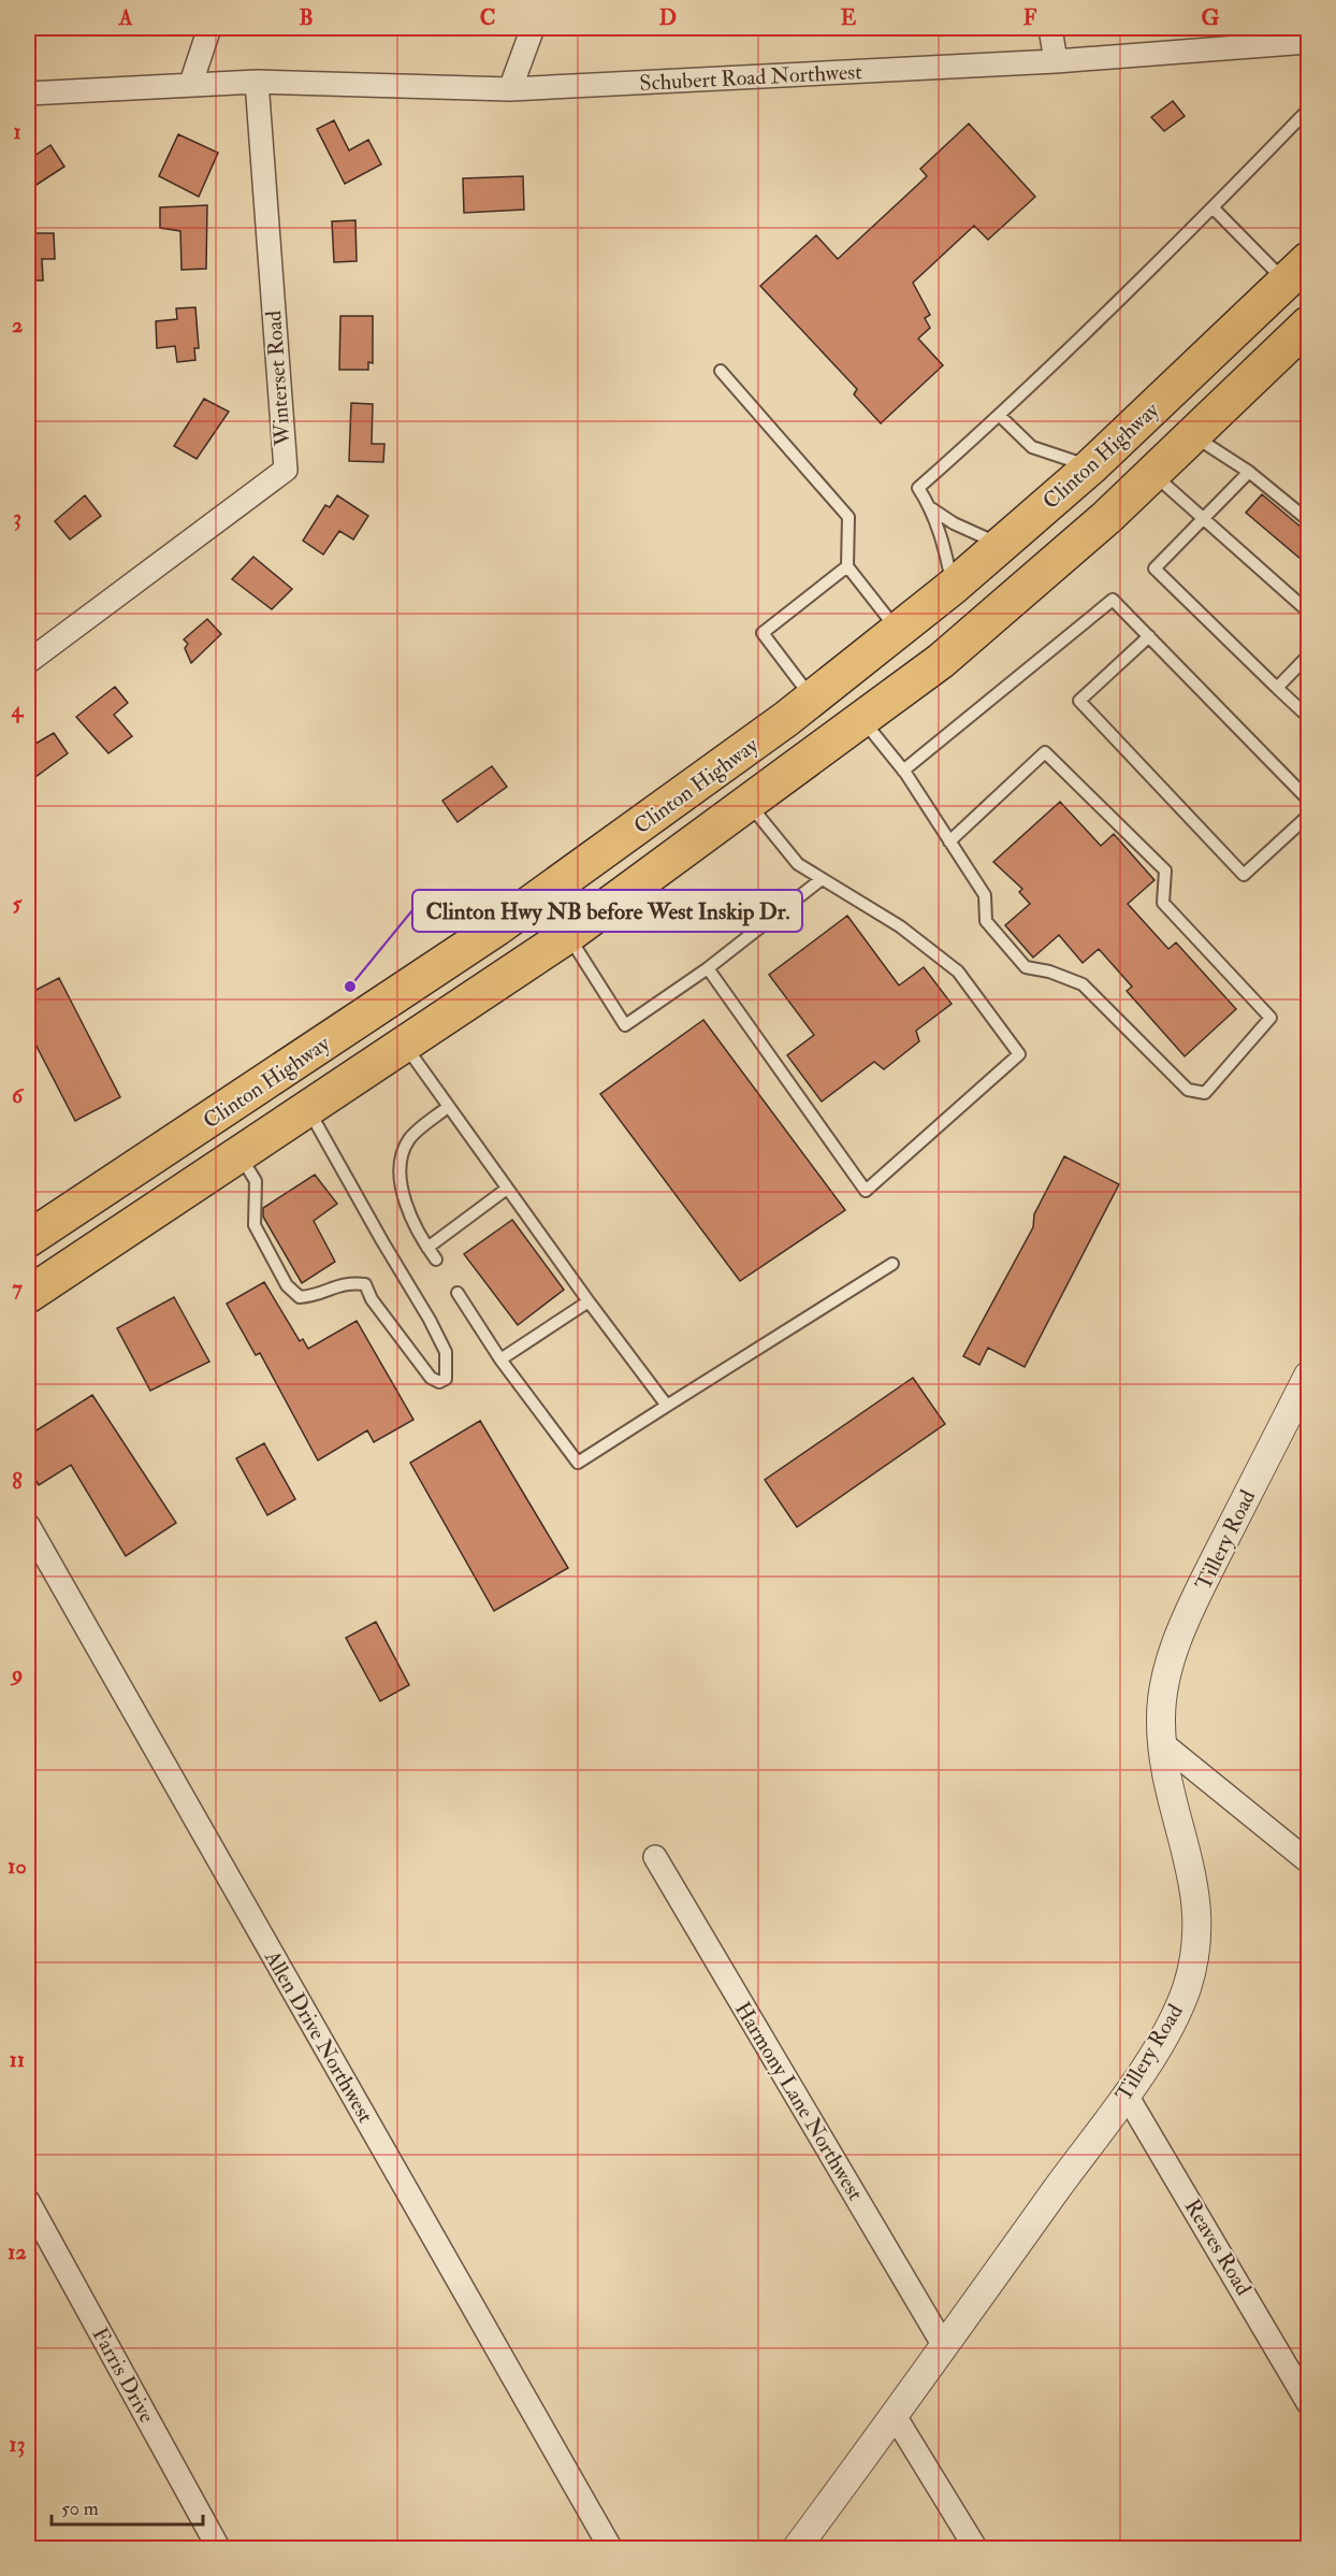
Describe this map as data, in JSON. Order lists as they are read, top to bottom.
{
  "streets": {
    "highway": ["Clinton Highway"],
    "street": [
      "Schubert Road Northwest",
      "Winterset Road",
      "Tillery Road",
      "Allen Drive Northwest",
      "Harmony Lane Northwest",
      "Reaves Road",
      "Farris Drive"
    ]
  },
  "crossings": [
    ["Schubert Road Northwest", "Winterset Road"],
    ["Tillery Road", "Harmony Lane Northwest"],
    ["Tillery Road", "Reaves Road"]
  ],
  "places": ["Clinton Hwy NB before West Inskip Dr."],
  "scale_bar": "50 m",
  "grid": {
    "columns": [
      "A",
      "B",
      "C",
      "D",
      "E",
      "F",
      "G"
    ],
    "rows": [
      "1",
      "2",
      "3",
      "4",
      "5",
      "6",
      "7",
      "8",
      "9",
      "10",
      "11",
      "12",
      "13"
    ]
  }
}
